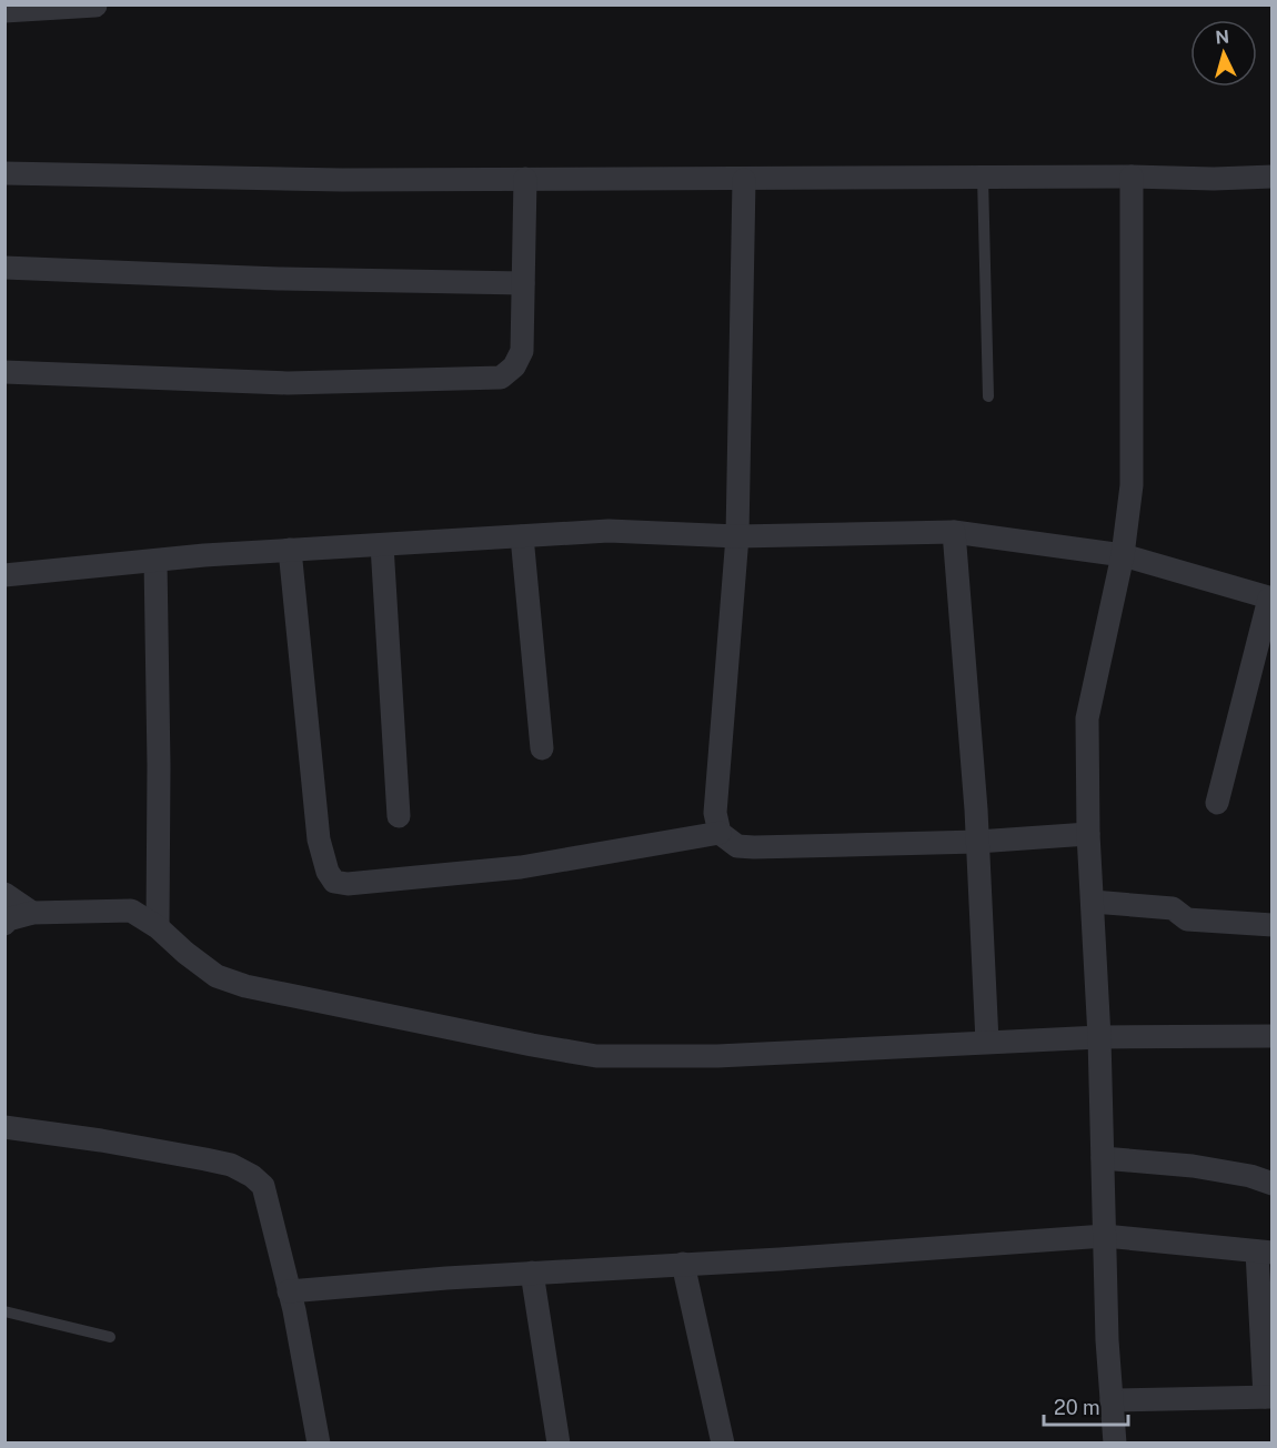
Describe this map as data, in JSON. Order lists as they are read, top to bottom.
{
  "scale_bar": "20 m",
  "north": "top"
}
